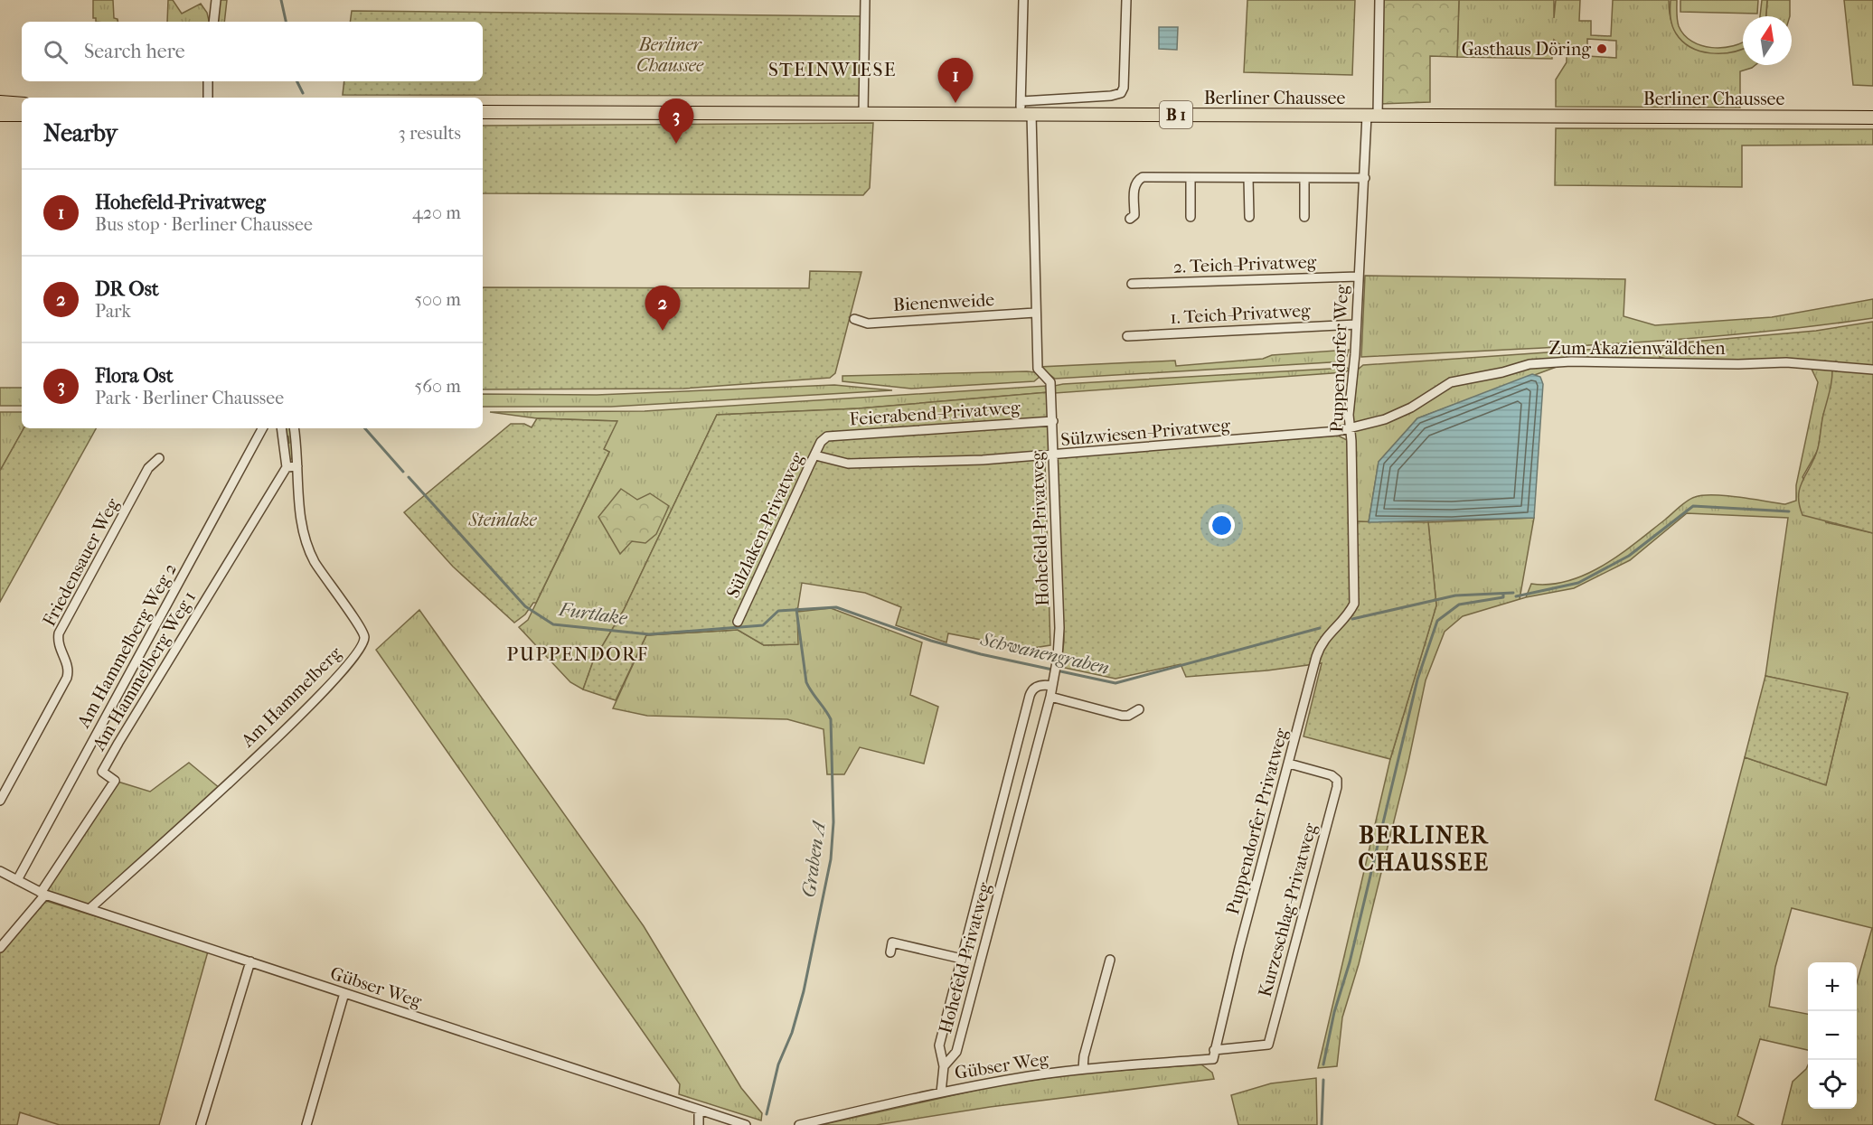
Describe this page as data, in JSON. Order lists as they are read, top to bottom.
{
  "streets": {
    "main road": ["Berliner Chaussee", "B 1"],
    "street": [
      "2. Teich-Privatweg",
      "Bienenweide",
      "1. Teich-Privatweg",
      "Zum Akazienwäldchen",
      "Puppendorfer Weg",
      "Feierabend-Privatweg",
      "Sülzwiesen-Privatweg",
      "Sülzlaken-Privatweg",
      "Hohefeld-Privatweg",
      "Friedensauer Weg",
      "Am Hammelberg Weg 2",
      "Am Hammelberg Weg 1",
      "Am Hammelberg",
      "Puppendorfer Privatweg",
      "Kurzeschlag-Privatweg",
      "Gübser Weg"
    ]
  },
  "crossings": [
    ["Berliner Chaussee", "Puppendorfer Weg"],
    ["Berliner Chaussee", "Hohefeld-Privatweg"],
    ["2. Teich-Privatweg", "Puppendorfer Weg"],
    ["Bienenweide", "Hohefeld-Privatweg"],
    ["1. Teich-Privatweg", "Puppendorfer Weg"],
    ["Zum Akazienwäldchen", "Puppendorfer Weg"],
    ["Zum Akazienwäldchen", "Sülzwiesen-Privatweg"],
    ["Puppendorfer Weg", "Sülzwiesen-Privatweg"],
    ["Puppendorfer Weg", "Puppendorfer Privatweg"],
    ["Feierabend-Privatweg", "Sülzlaken-Privatweg"],
    ["Feierabend-Privatweg", "Hohefeld-Privatweg"],
    ["Sülzwiesen-Privatweg", "Sülzlaken-Privatweg"],
    ["Sülzwiesen-Privatweg", "Hohefeld-Privatweg"],
    ["Hohefeld-Privatweg", "Gübser Weg"],
    ["Am Hammelberg Weg 2", "Gübser Weg"],
    ["Am Hammelberg Weg 1", "Gübser Weg"],
    ["Am Hammelberg", "Gübser Weg"],
    ["Puppendorfer Privatweg", "Kurzeschlag-Privatweg"],
    ["Puppendorfer Privatweg", "Gübser Weg"]
  ],
  "districts": ["STEINWIESE", "PUPPENDORF", "BERLINER CHAUSSEE"],
  "water": ["Furtlake", "Schwanengraben", "Graben A"],
  "parks": ["Berliner Chaussee", "Steinlake"],
  "places": ["Gasthaus Döring"],
  "north": "top",
  "page": {
    "search": "Search here",
    "pins": ["1", "3", "2"],
    "heading": ["Nearby", "3 results"],
    "list": [
      {
        "mark": "1",
        "name": "Hohefeld-Privatweg",
        "note": "Bus stop · Berliner Chaussee",
        "value": "420 m"
      },
      {
        "mark": "2",
        "name": "DR Ost",
        "note": "Park",
        "value": "500 m"
      },
      {
        "mark": "3",
        "name": "Flora Ost",
        "note": "Park · Berliner Chaussee",
        "value": "560 m"
      }
    ],
    "map_buttons": ["+", "−"]
  }
}
